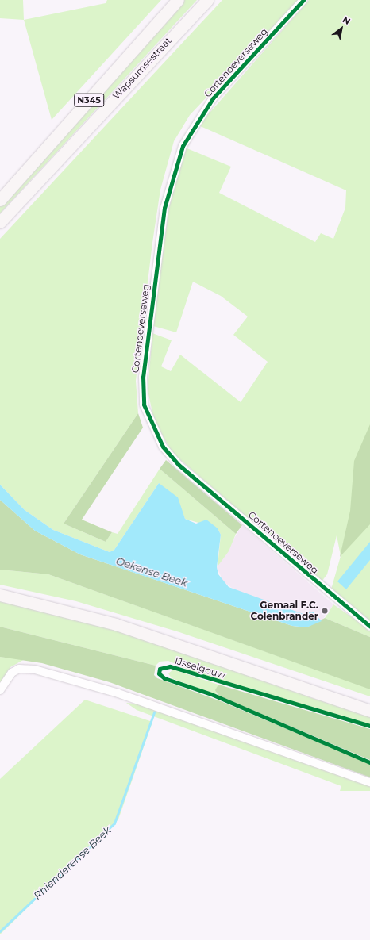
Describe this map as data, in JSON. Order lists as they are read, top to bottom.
{
  "streets": {
    "main road": ["Wapsumsestraat", "N345", "IJsselgouw"],
    "street": ["Cortenoeverseweg"]
  },
  "water": ["Oekense Beek", "Rhienderense Beek"],
  "places": ["Gemaal F.C. Colenbrander"],
  "north": "top right"
}
